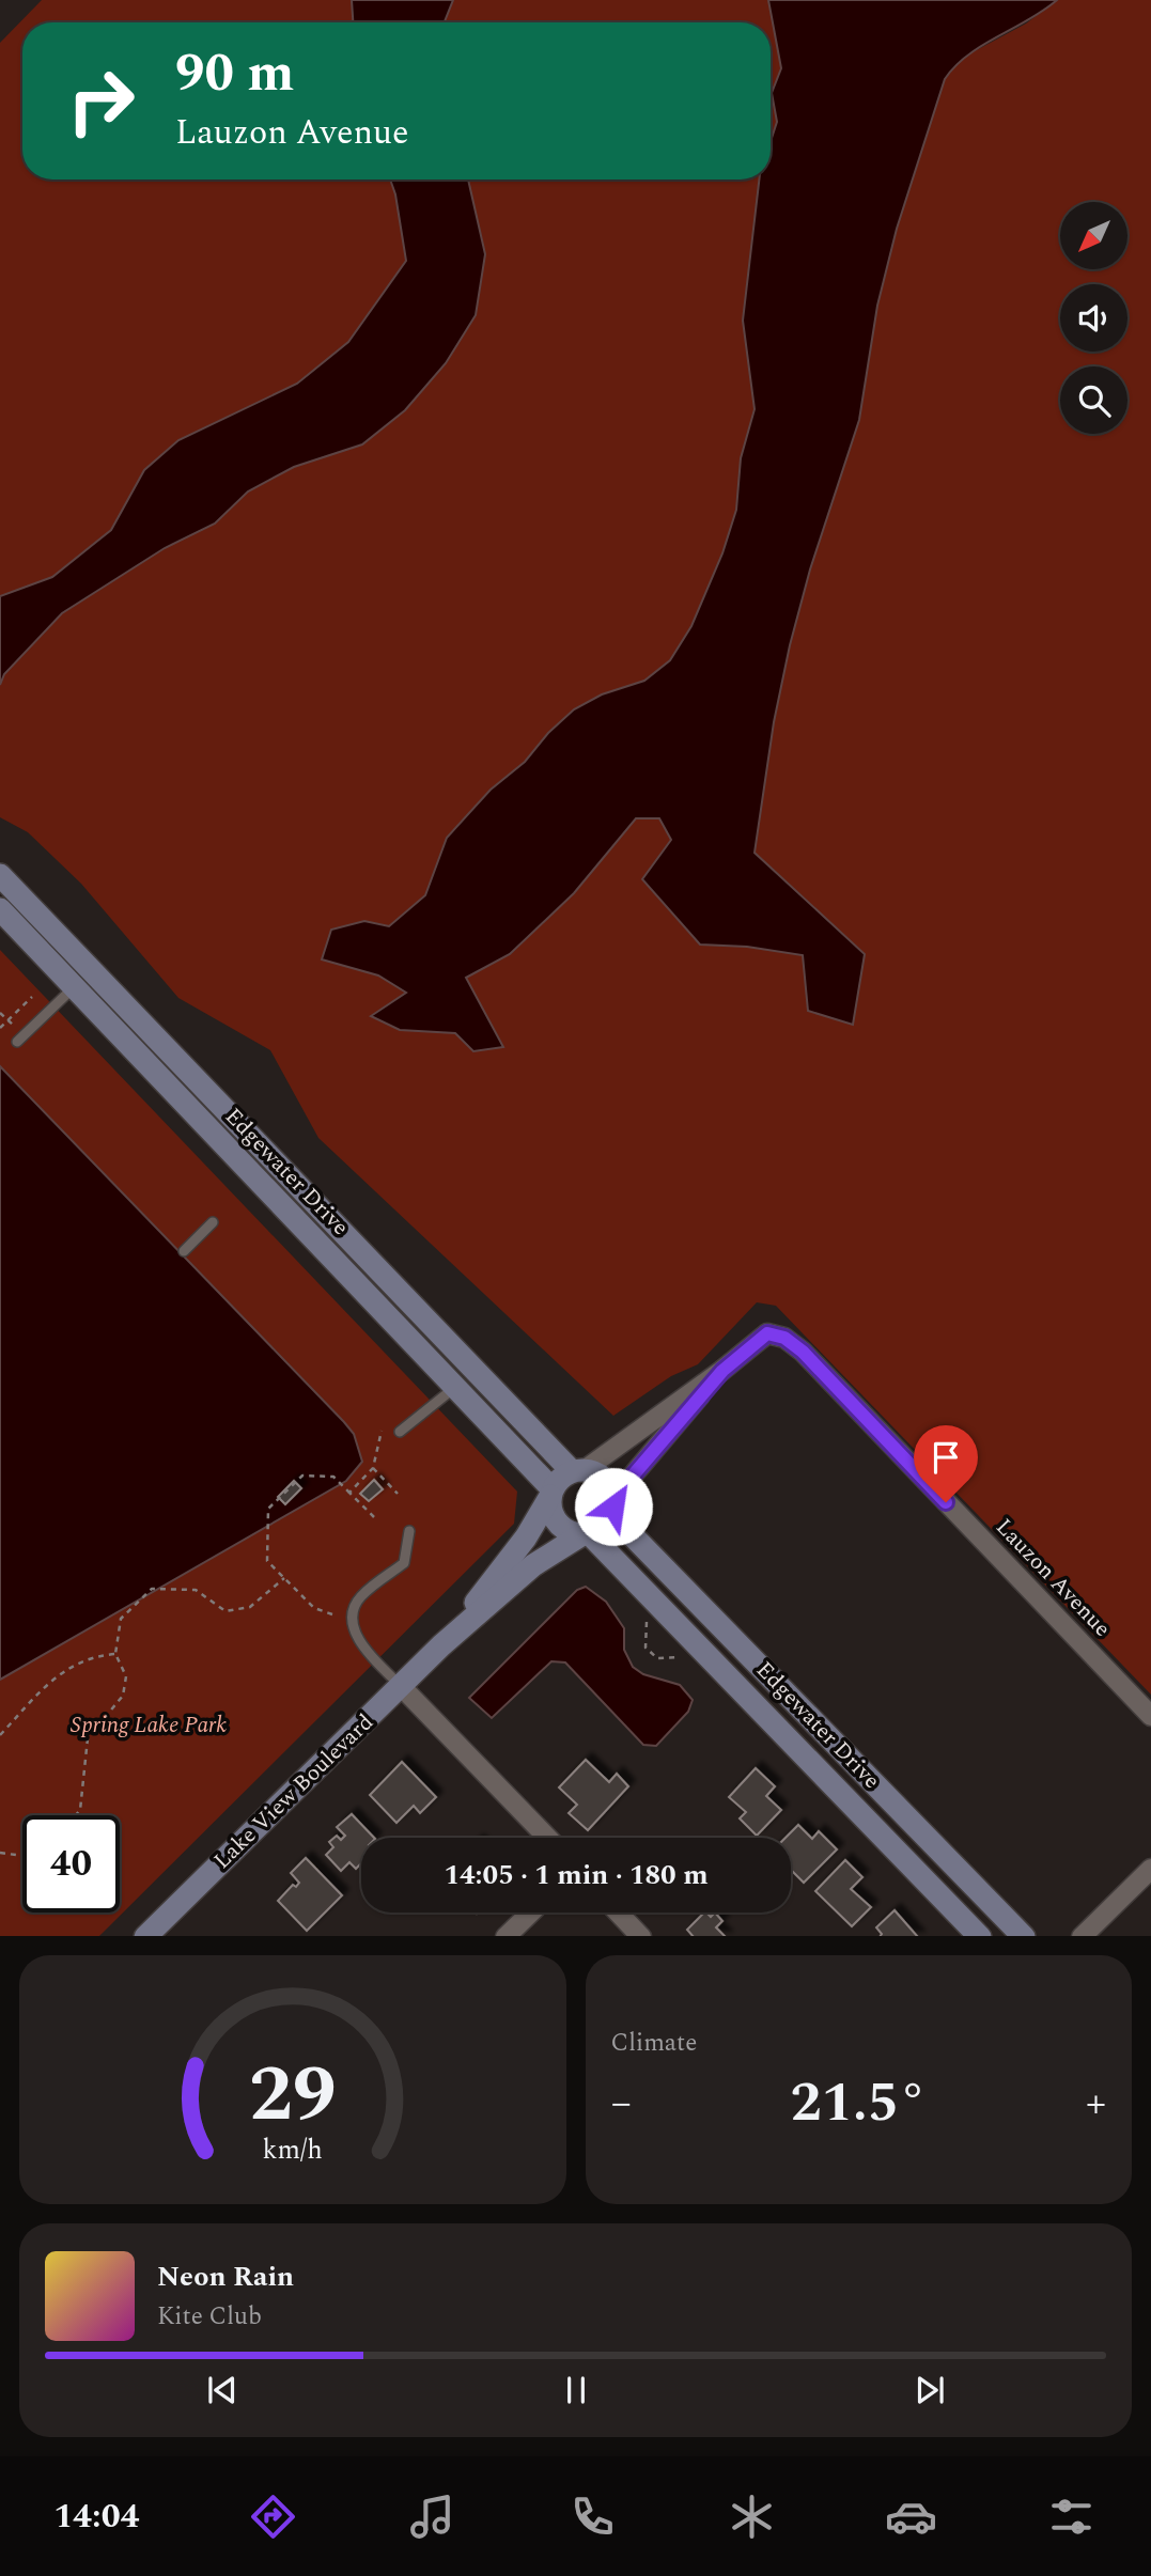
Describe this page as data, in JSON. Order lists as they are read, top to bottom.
{
  "streets": {
    "street": ["Edgewater Drive", "Lauzon Avenue", "Lake View Boulevard"]
  },
  "crossings": [
    ["Edgewater Drive", "Lauzon Avenue"],
    ["Edgewater Drive", "Lake View Boulevard"],
    ["Lauzon Avenue", "Lake View Boulevard"]
  ],
  "parks": ["Spring Lake Park"],
  "north": "bottom left",
  "page": {
    "turn": ["90 m", "Lauzon Avenue"],
    "limit": "40",
    "trip": "14:05 · 1 min · 180 m",
    "tile": "Climate",
    "heat": ["−", "21.5°", "+"],
    "song": ["Neon Rain", "Kite Club"],
    "tabs": "14:04",
    "gauge": ["29", "km/h"]
  }
}
